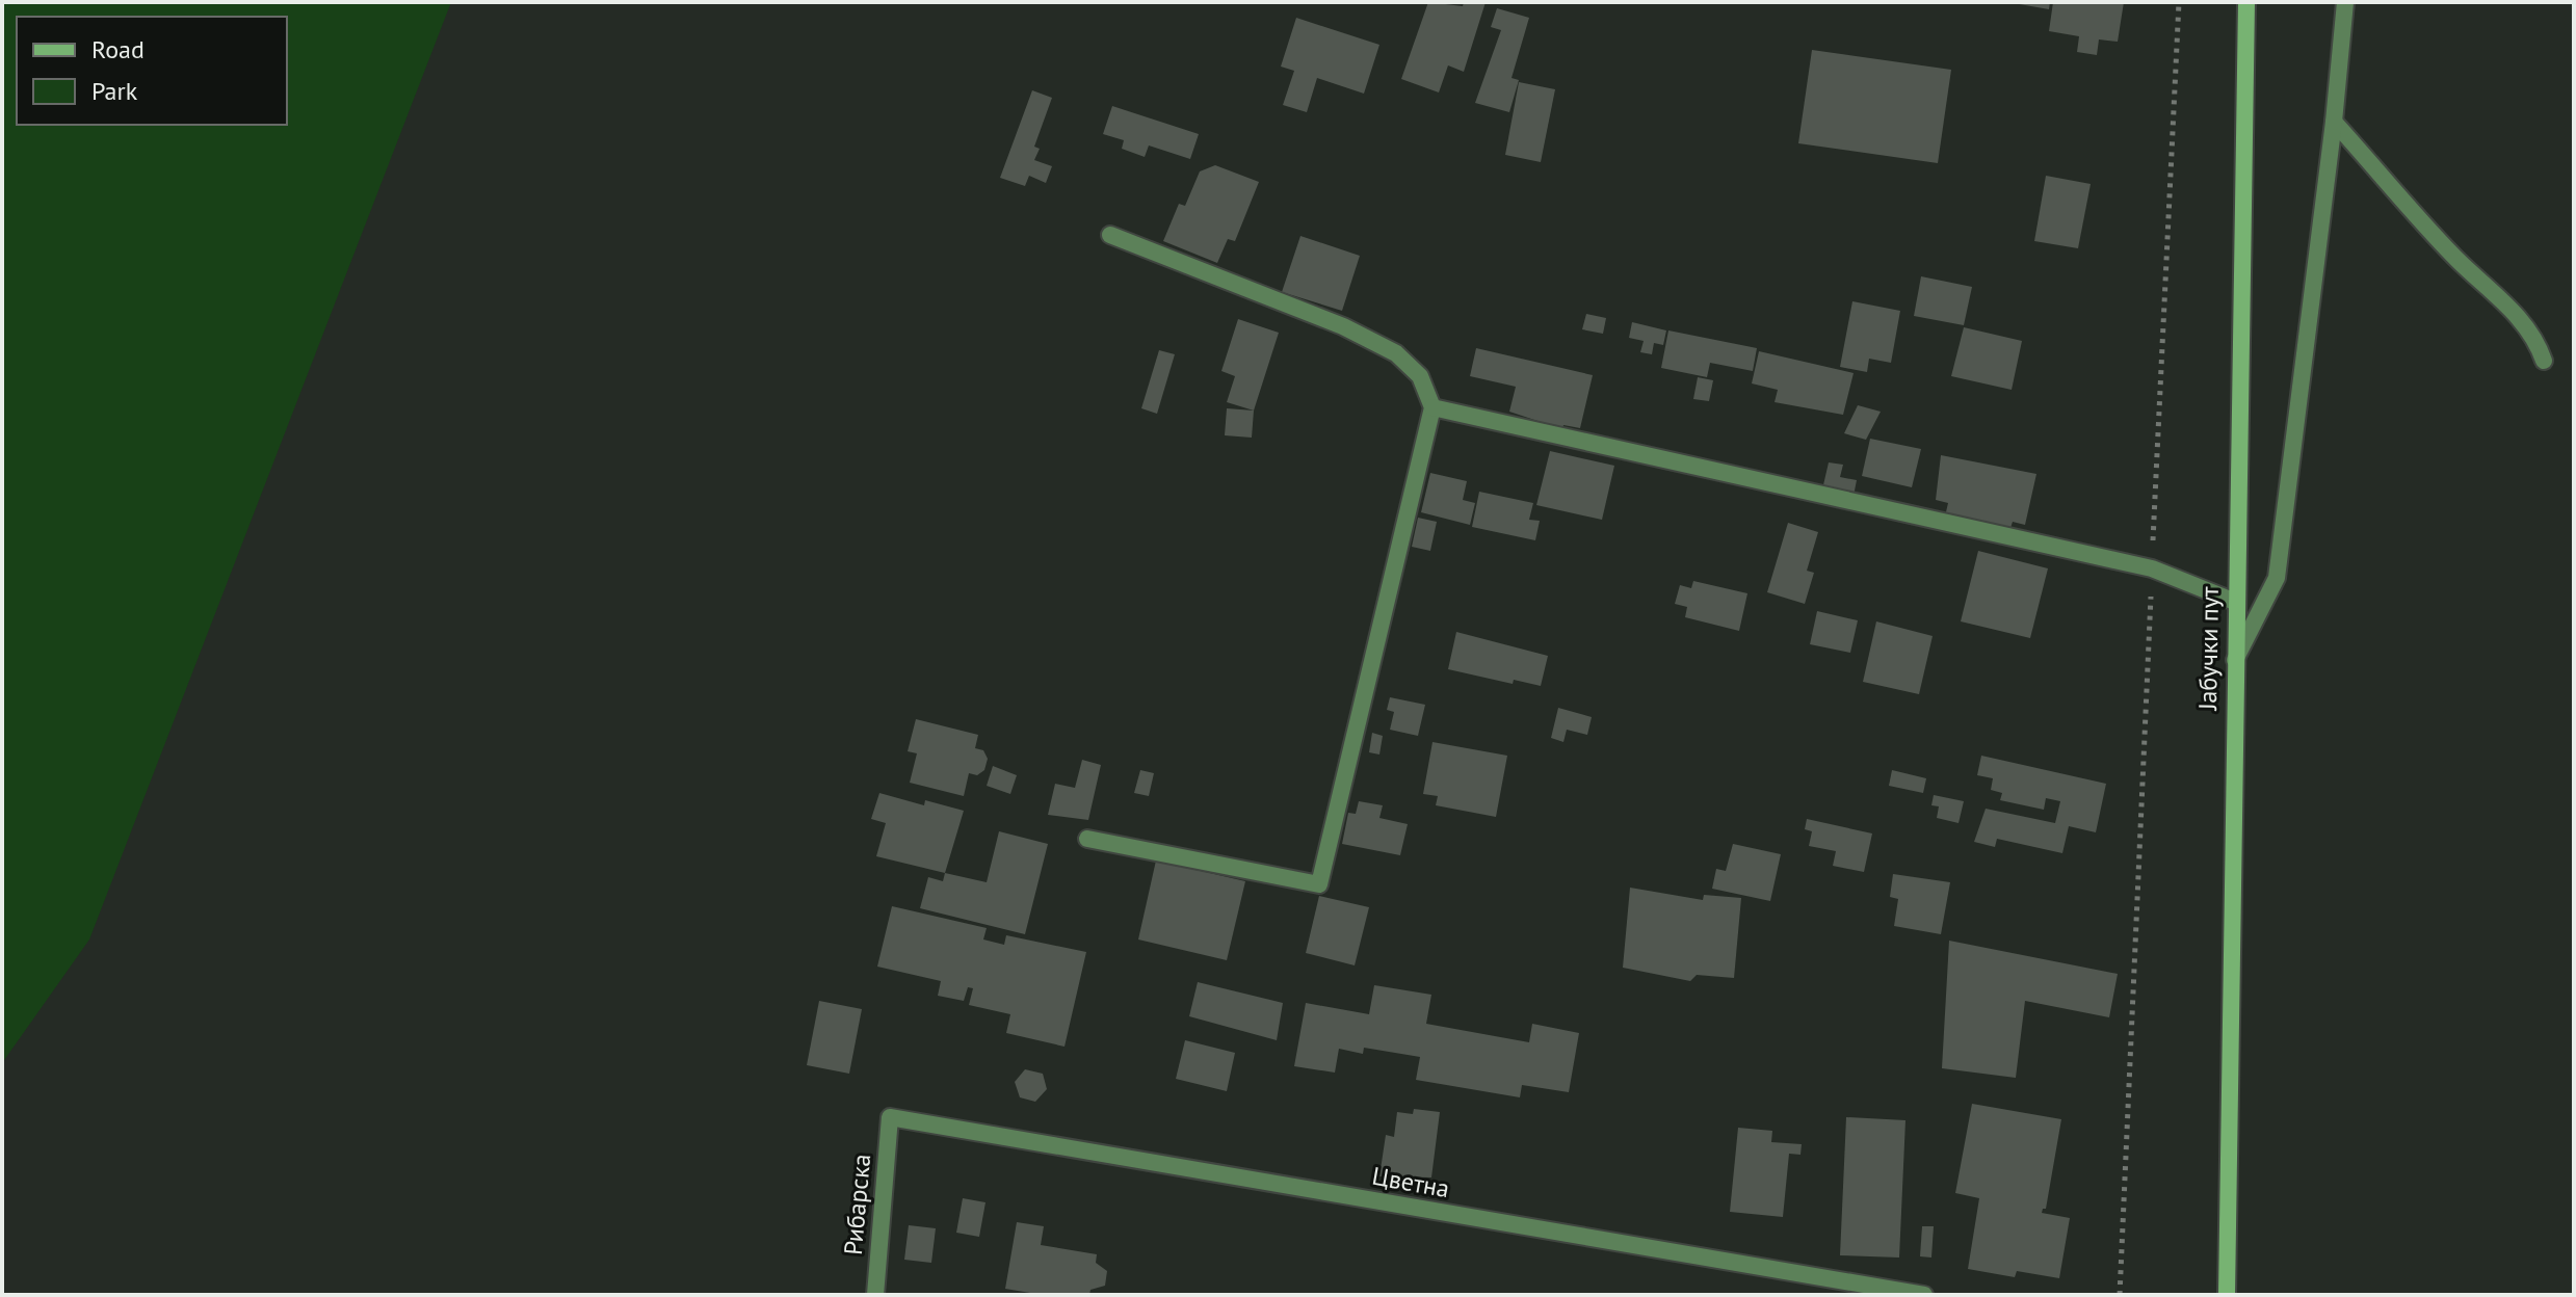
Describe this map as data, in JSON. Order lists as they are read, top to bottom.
{
  "streets": {
    "main road": ["Јабучки пут"],
    "street": ["Цветна", "Рибарска"]
  },
  "crossings": [
    ["Цветна", "Рибарска"]
  ],
  "legend": ["Road", "Park"]
}
